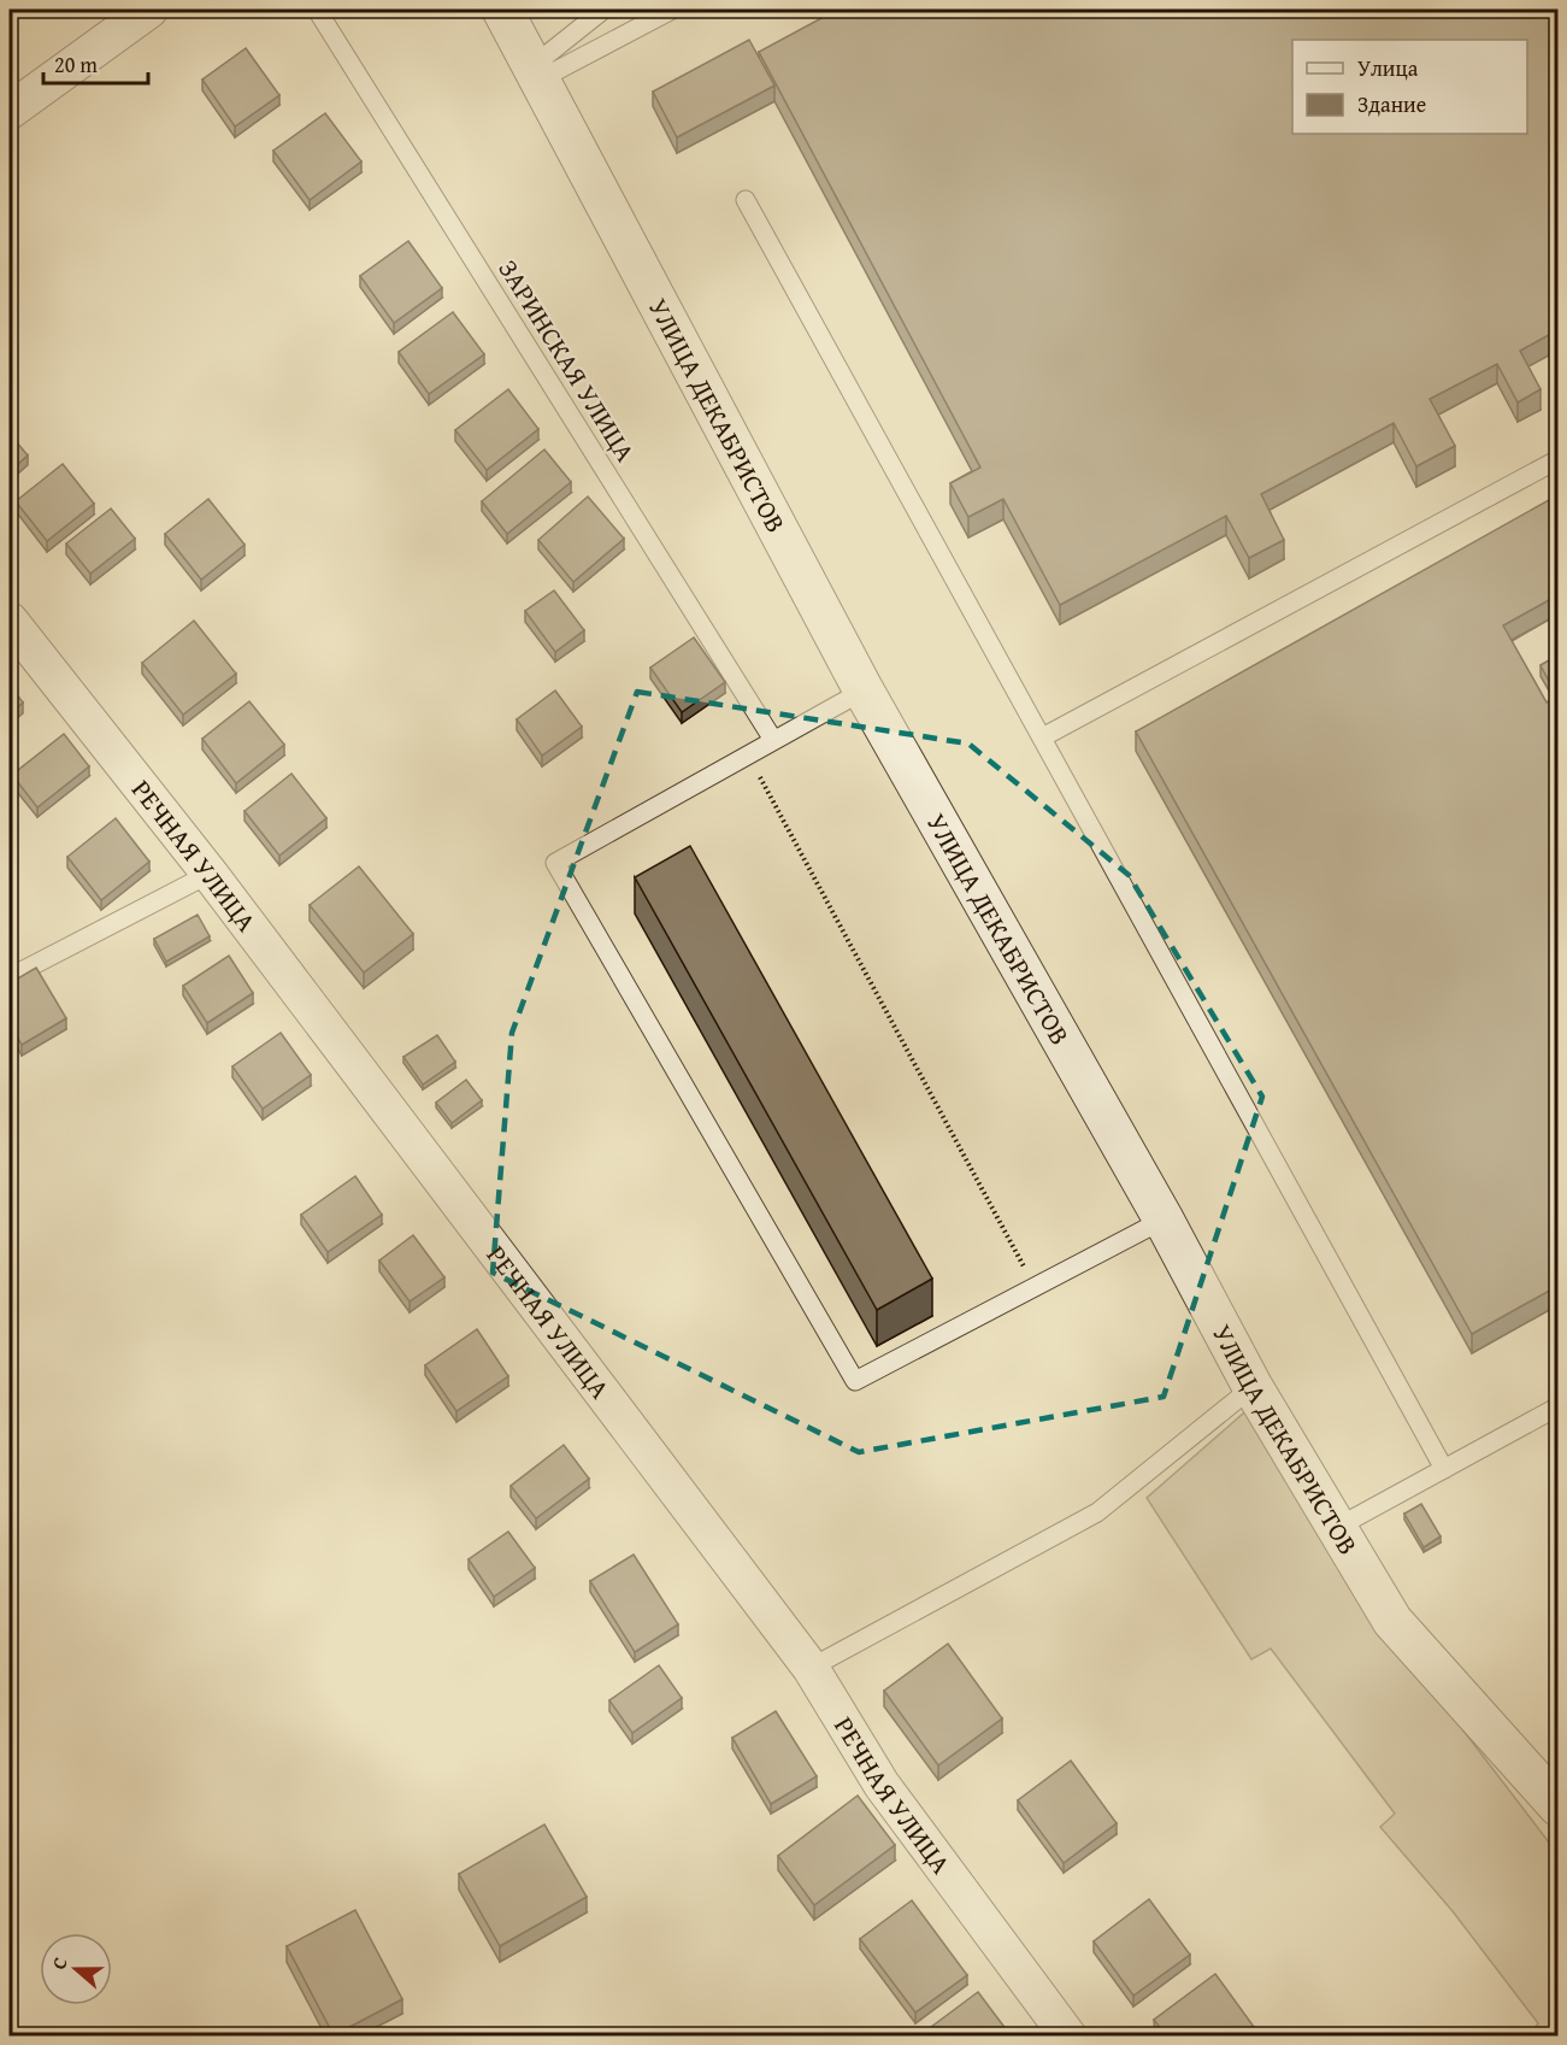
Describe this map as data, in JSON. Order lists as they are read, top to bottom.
{
  "streets": {
    "street": ["УЛИЦА ДЕКАБРИСТОВ", "РЕЧНАЯ УЛИЦА"],
    "lane": ["ЗАРИНСКАЯ УЛИЦА"]
  },
  "legend": ["Улица", "Здание"],
  "scale_bar": "20 m",
  "north": "left"
}
